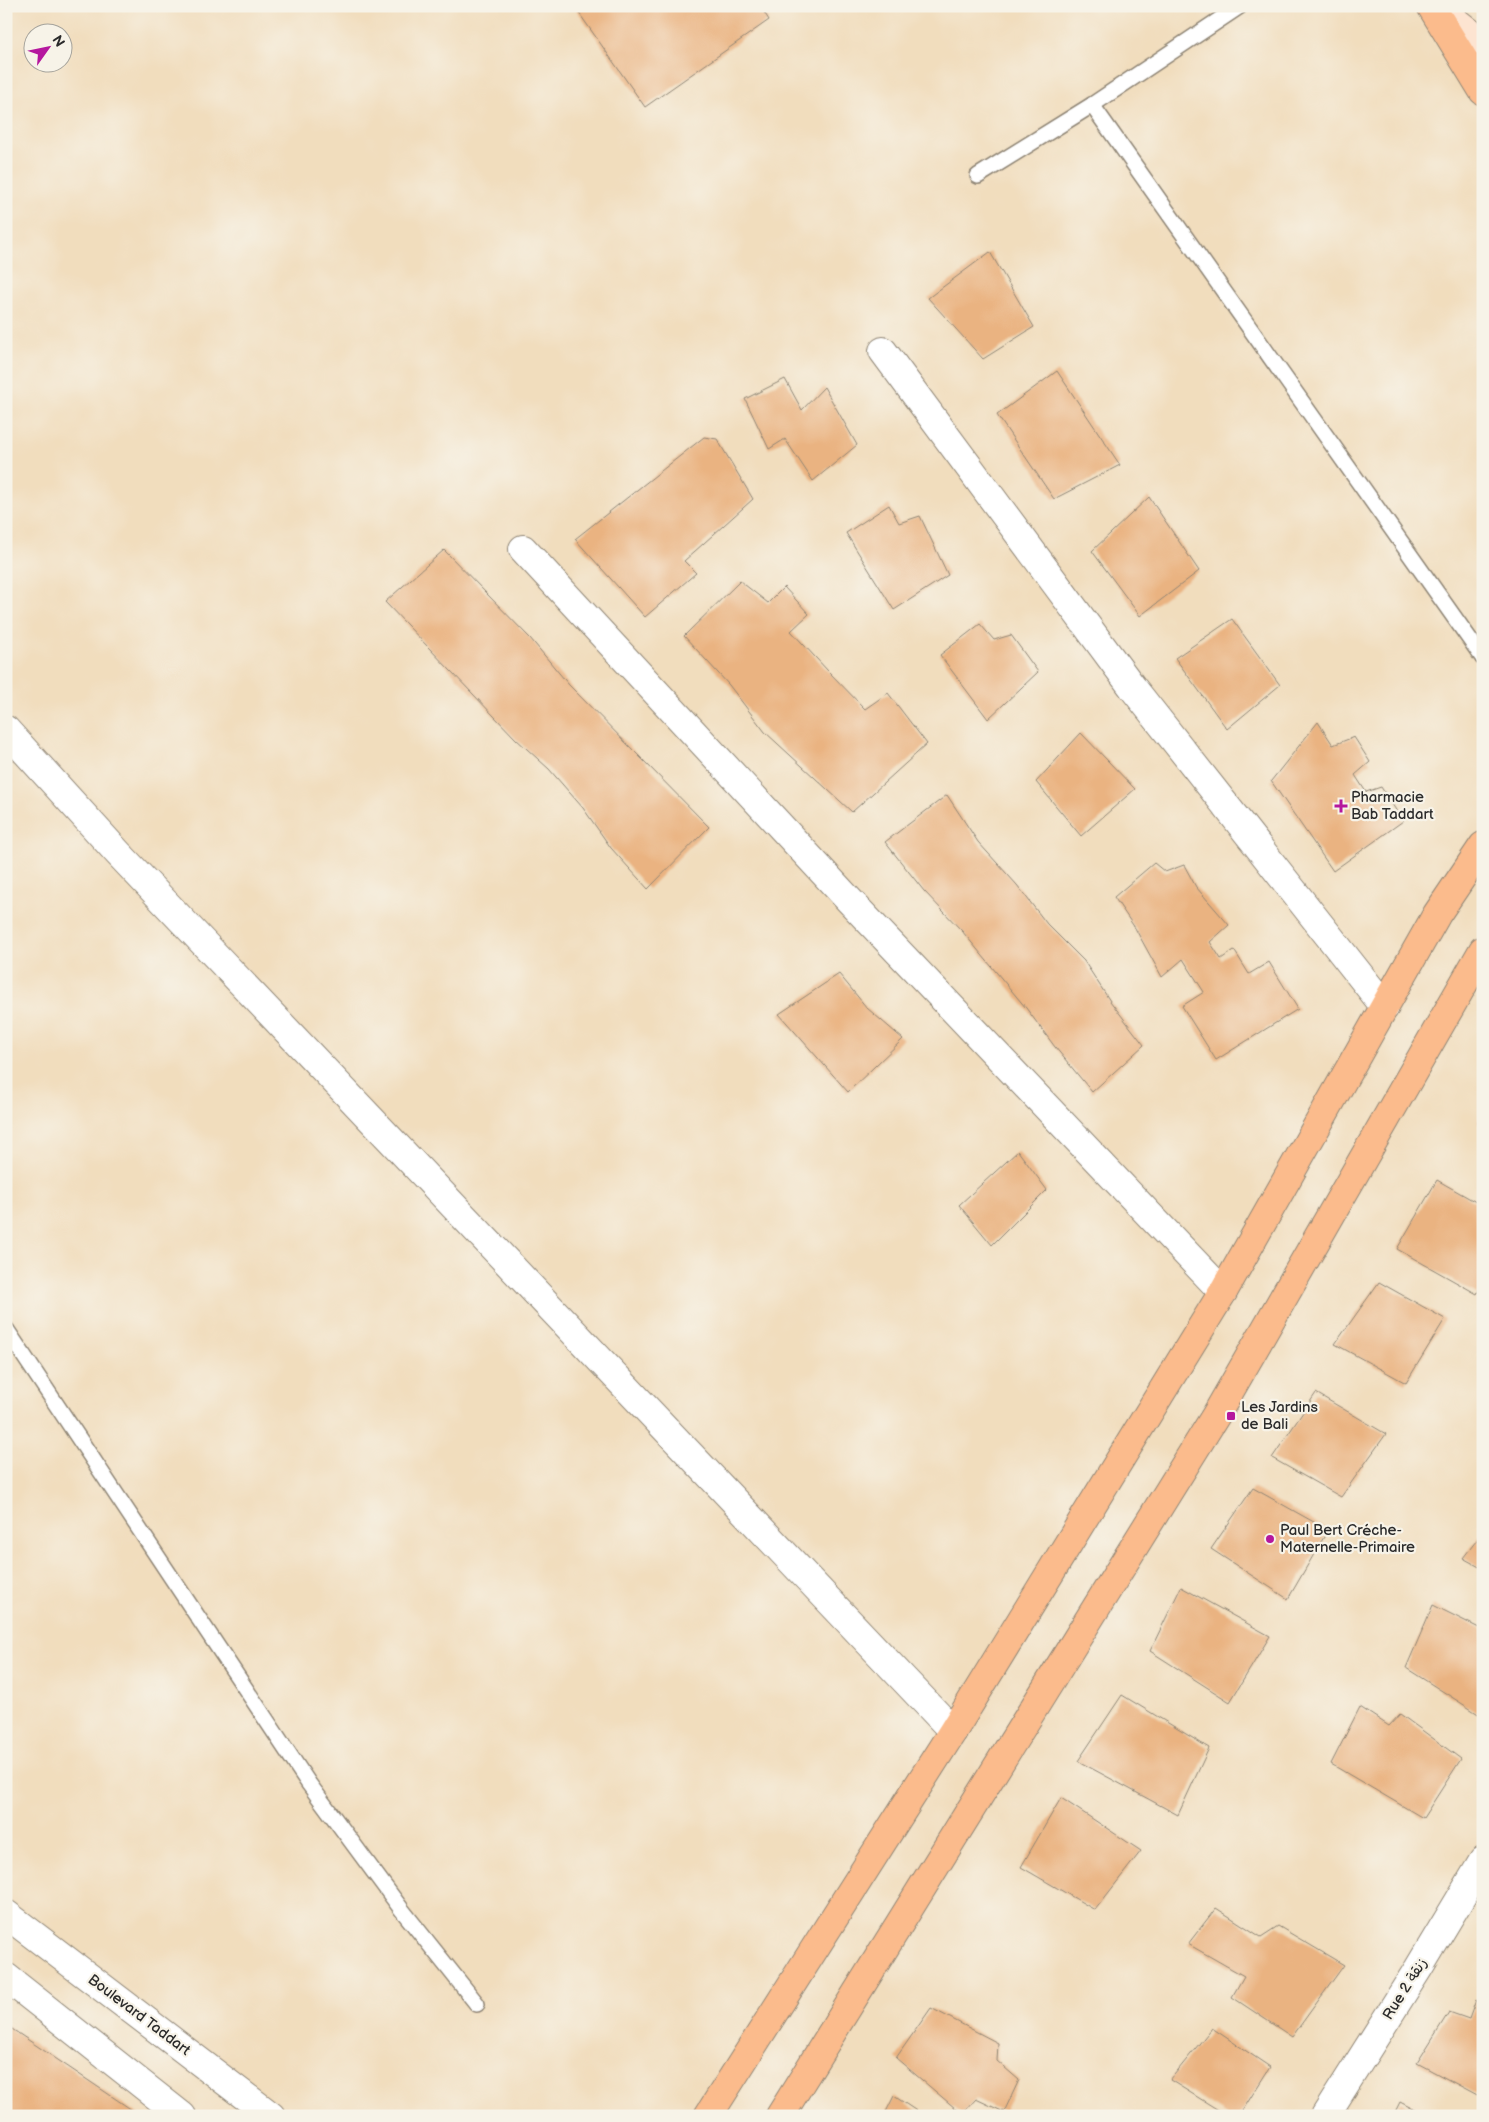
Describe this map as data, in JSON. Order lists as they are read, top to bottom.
{
  "streets": {
    "street": ["Rue 2 زنقة", "Boulevard Taddart"]
  },
  "places": {
    "health": ["Pharmacie Bab Taddart"],
    "transit": ["Les Jardins de Bali"],
    "other": ["Paul Bert Créche- Maternelle-Primaire"]
  },
  "north": "top right"
}
